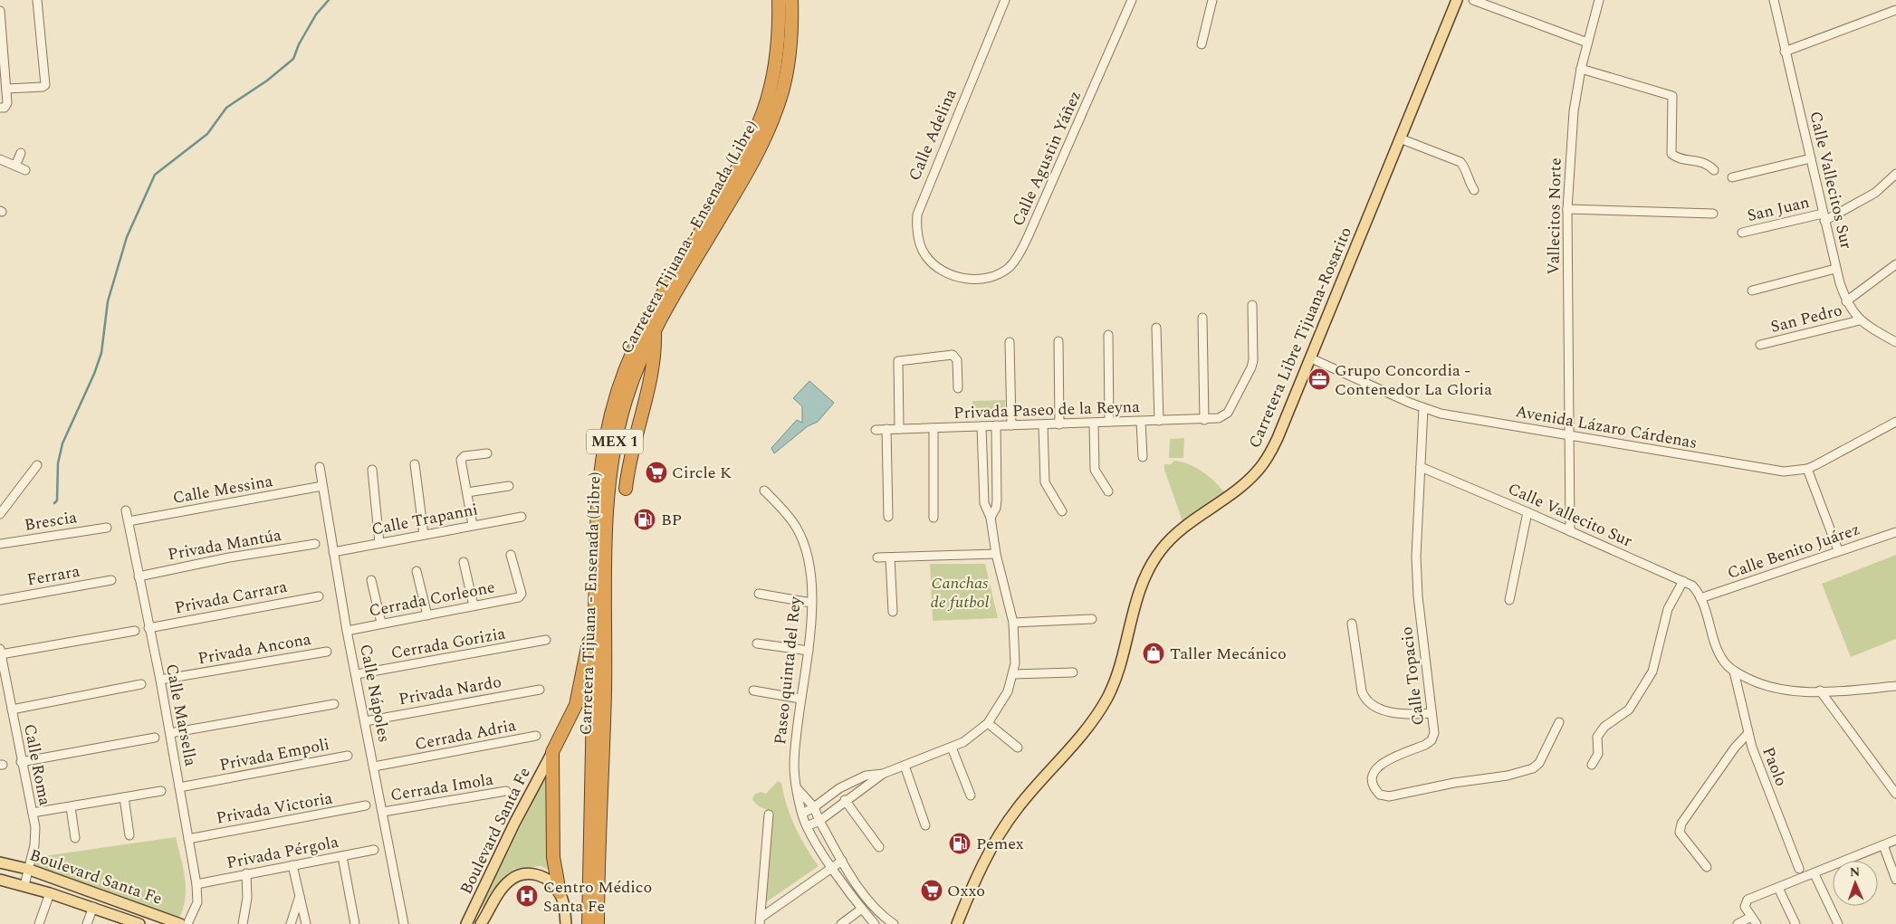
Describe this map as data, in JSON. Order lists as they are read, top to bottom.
{
  "streets": {
    "highway": ["Carretera Tijuana - Ensenada (Libre)", "MEX 1"],
    "main road": ["Carretera Libre Tijuana-Rosarito", "Boulevard Santa Fe"],
    "street": [
      "Calle Adelina",
      "Calle Agustin Yáñez",
      "Calle Vallecitos Sur",
      "San Juan",
      "Vallecitos Norte",
      "San Pedro",
      "Privada Paseo de la Reyna",
      "Avenida Lázaro Cárdenas",
      "Calle Messina",
      "Calle Vallecito Sur",
      "Calle Trapanni",
      "Brescia",
      "Privada Mantúa",
      "Calle Benito Juárez",
      "Ferrara",
      "Privada Carrara",
      "Cerrada Corleone",
      "Cerrada Gorizia",
      "Privada Ancona",
      "Paseo quinta del Rey",
      "Calle Topacio",
      "Privada Nardo",
      "Calle Nápoles",
      "Calle Marsella",
      "Cerrada Adria",
      "Privada Empoli",
      "Calle Roma",
      "Paolo",
      "Cerrada Imola",
      "Privada Victoria",
      "Privada Pérgola"
    ]
  },
  "crossings": [
    ["Calle Adelina", "Calle Agustin Yáñez"],
    ["Calle Vallecitos Sur", "San Juan"],
    ["Calle Vallecitos Sur", "San Pedro"],
    ["Vallecitos Norte", "Avenida Lázaro Cárdenas"],
    ["Vallecitos Norte", "Calle Vallecito Sur"],
    ["Carretera Libre Tijuana-Rosarito", "Avenida Lázaro Cárdenas"],
    ["Avenida Lázaro Cárdenas", "Calle Topacio"],
    ["Calle Messina", "Calle Nápoles"],
    ["Calle Messina", "Calle Marsella"],
    ["Calle Vallecito Sur", "Calle Benito Juárez"],
    ["Calle Vallecito Sur", "Calle Topacio"],
    ["Calle Trapanni", "Calle Nápoles"],
    ["Privada Mantúa", "Calle Marsella"],
    ["Privada Carrara", "Calle Marsella"],
    ["Cerrada Corleone", "Calle Nápoles"],
    ["Cerrada Gorizia", "Calle Nápoles"],
    ["Privada Ancona", "Calle Marsella"],
    ["Privada Nardo", "Calle Nápoles"],
    ["Calle Nápoles", "Cerrada Adria"],
    ["Calle Nápoles", "Cerrada Imola"],
    ["Calle Marsella", "Privada Empoli"],
    ["Calle Marsella", "Privada Victoria"],
    ["Calle Marsella", "Privada Pérgola"],
    ["Calle Roma", "Boulevard Santa Fe"]
  ],
  "parks": ["Canchas de futbol"],
  "places": {
    "office": ["Grupo Concordia - Contenedor La Gloria"],
    "supermarket": ["Circle K", "Oxxo"],
    "fuel station": ["BP", "Pemex"],
    "shop": ["Taller Mecánico"],
    "hospital": ["Centro Médico Santa Fe"]
  },
  "north": "top"
}
